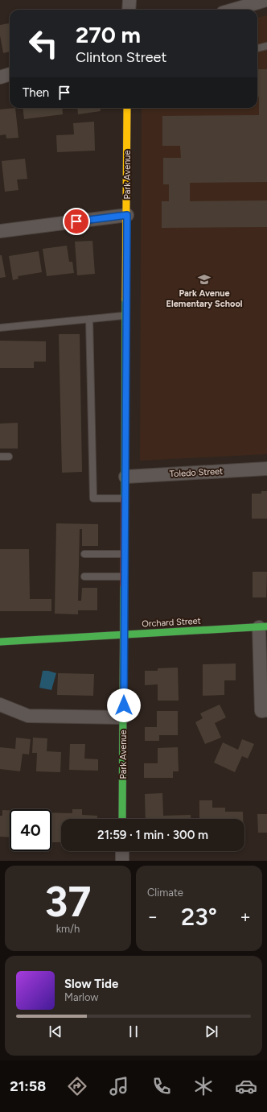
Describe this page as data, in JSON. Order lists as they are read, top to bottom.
{
  "streets": {
    "street": ["Park Avenue", "Toledo Street", "Orchard Street"]
  },
  "crossings": [
    ["Park Avenue", "Toledo Street"],
    ["Park Avenue", "Orchard Street"]
  ],
  "places": {
    "school or university": ["Park Avenue Elementary School"]
  },
  "page": {
    "turn": ["270 m", "Clinton Street"],
    "then": "Then",
    "limit": "40",
    "trip": "21:59 · 1 min · 300 m",
    "tile": [
      ["37", "km/h"],
      "Climate"
    ],
    "heat": ["−", "23°", "+"],
    "song": ["Slow Tide", "Marlow"],
    "tabs": "21:58"
  }
}
